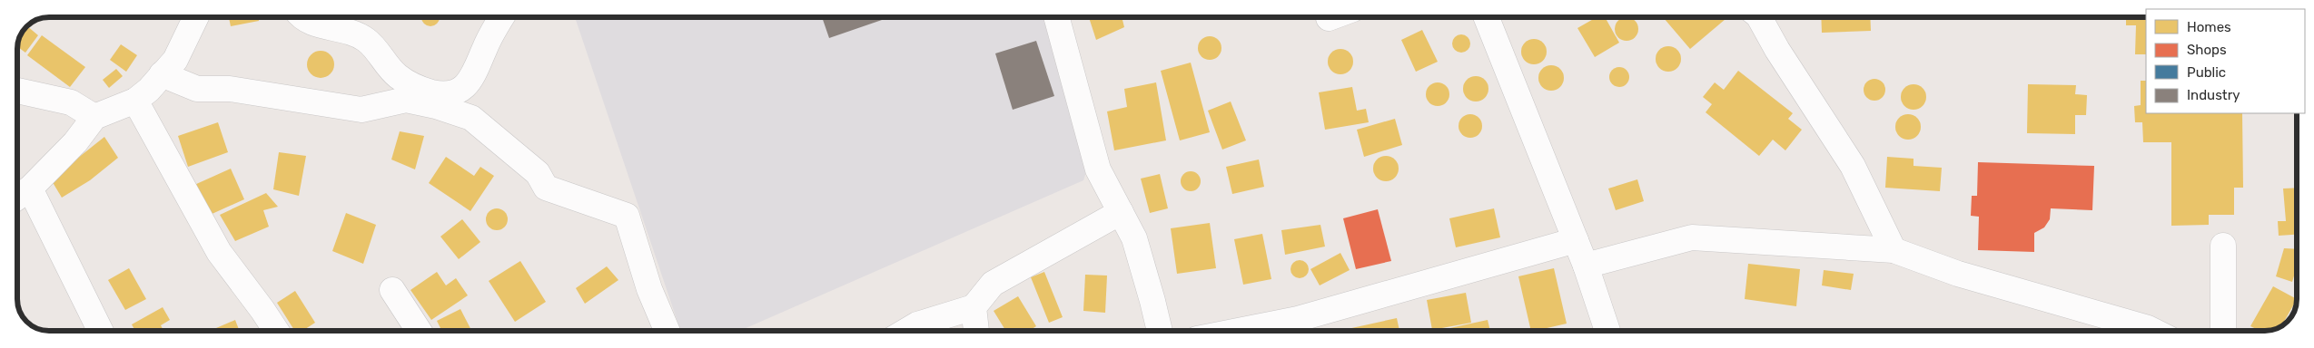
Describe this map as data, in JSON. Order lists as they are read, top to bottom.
{
  "legend": [
    "Homes",
    "Shops",
    "Public",
    "Industry"
  ]
}
